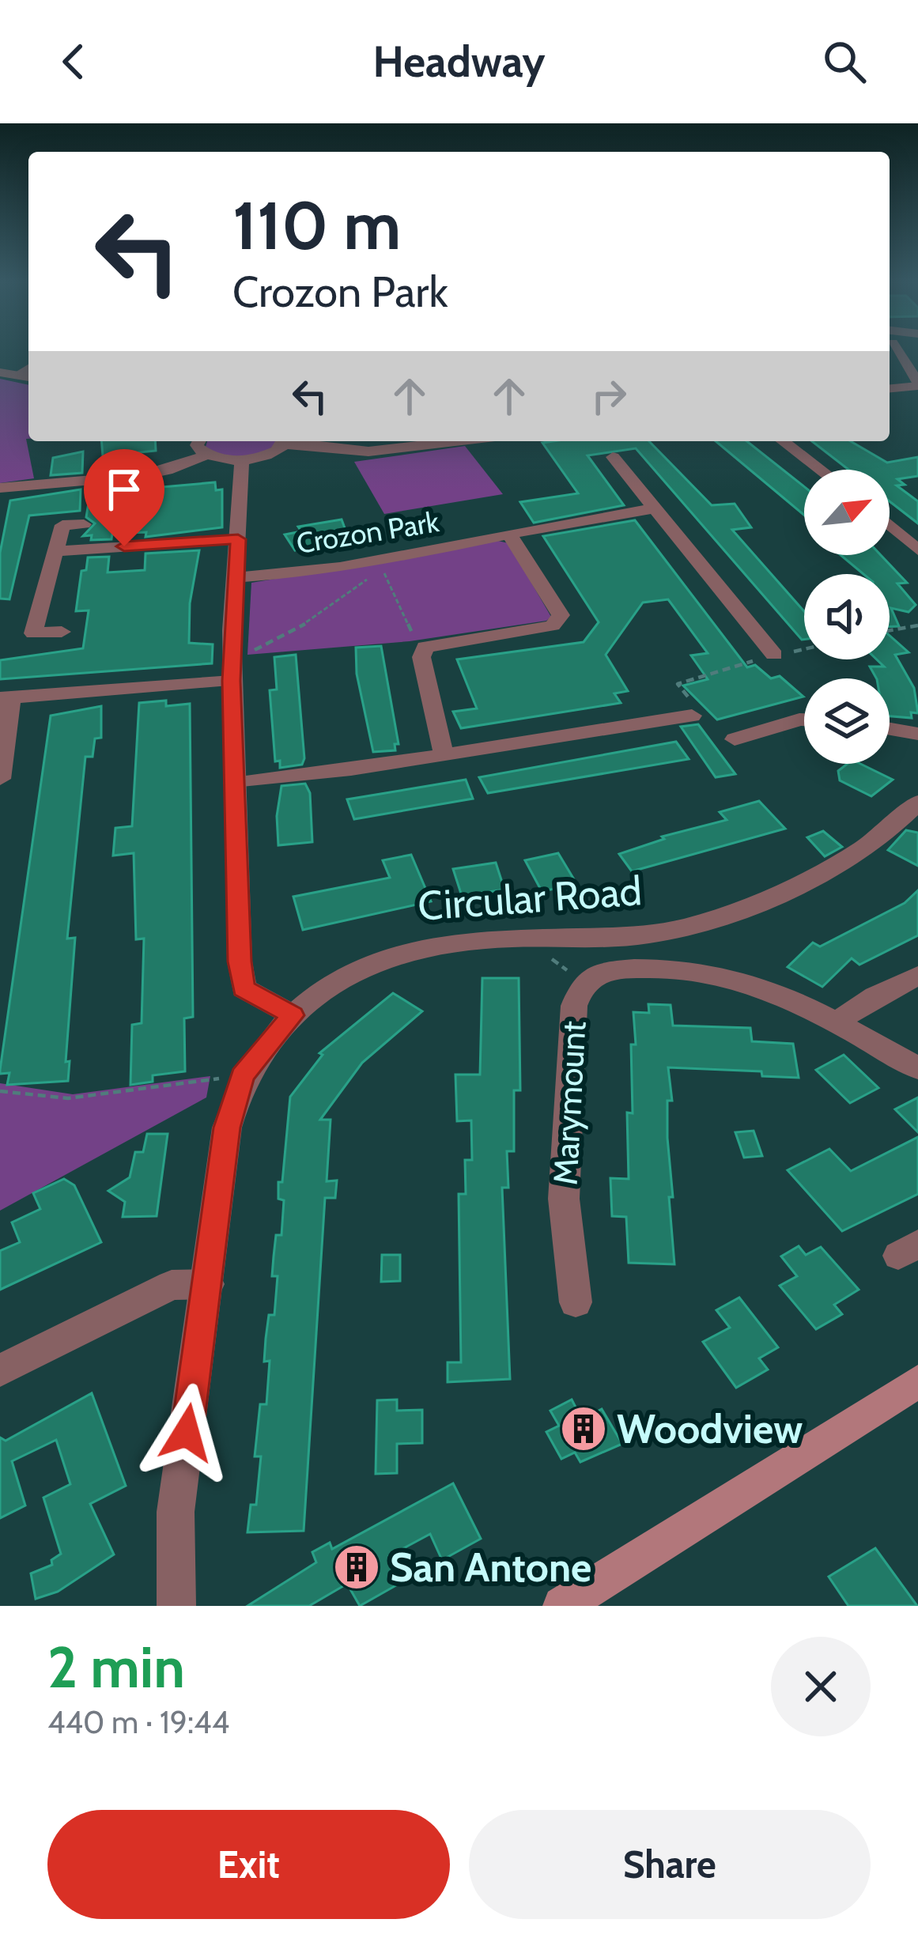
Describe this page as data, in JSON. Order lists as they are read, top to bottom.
{
  "streets": {
    "street": ["Crozon Park", "Circular Road", "Marymount"]
  },
  "places": {
    "building": ["Woodview", "San Antone"]
  },
  "north": "top right",
  "page": {
    "header": "Headway",
    "turn": ["110 m", "Crozon Park"],
    "heading": ["2 min", "440 m · 19:44"],
    "buttons": ["Exit", "Share"]
  }
}
